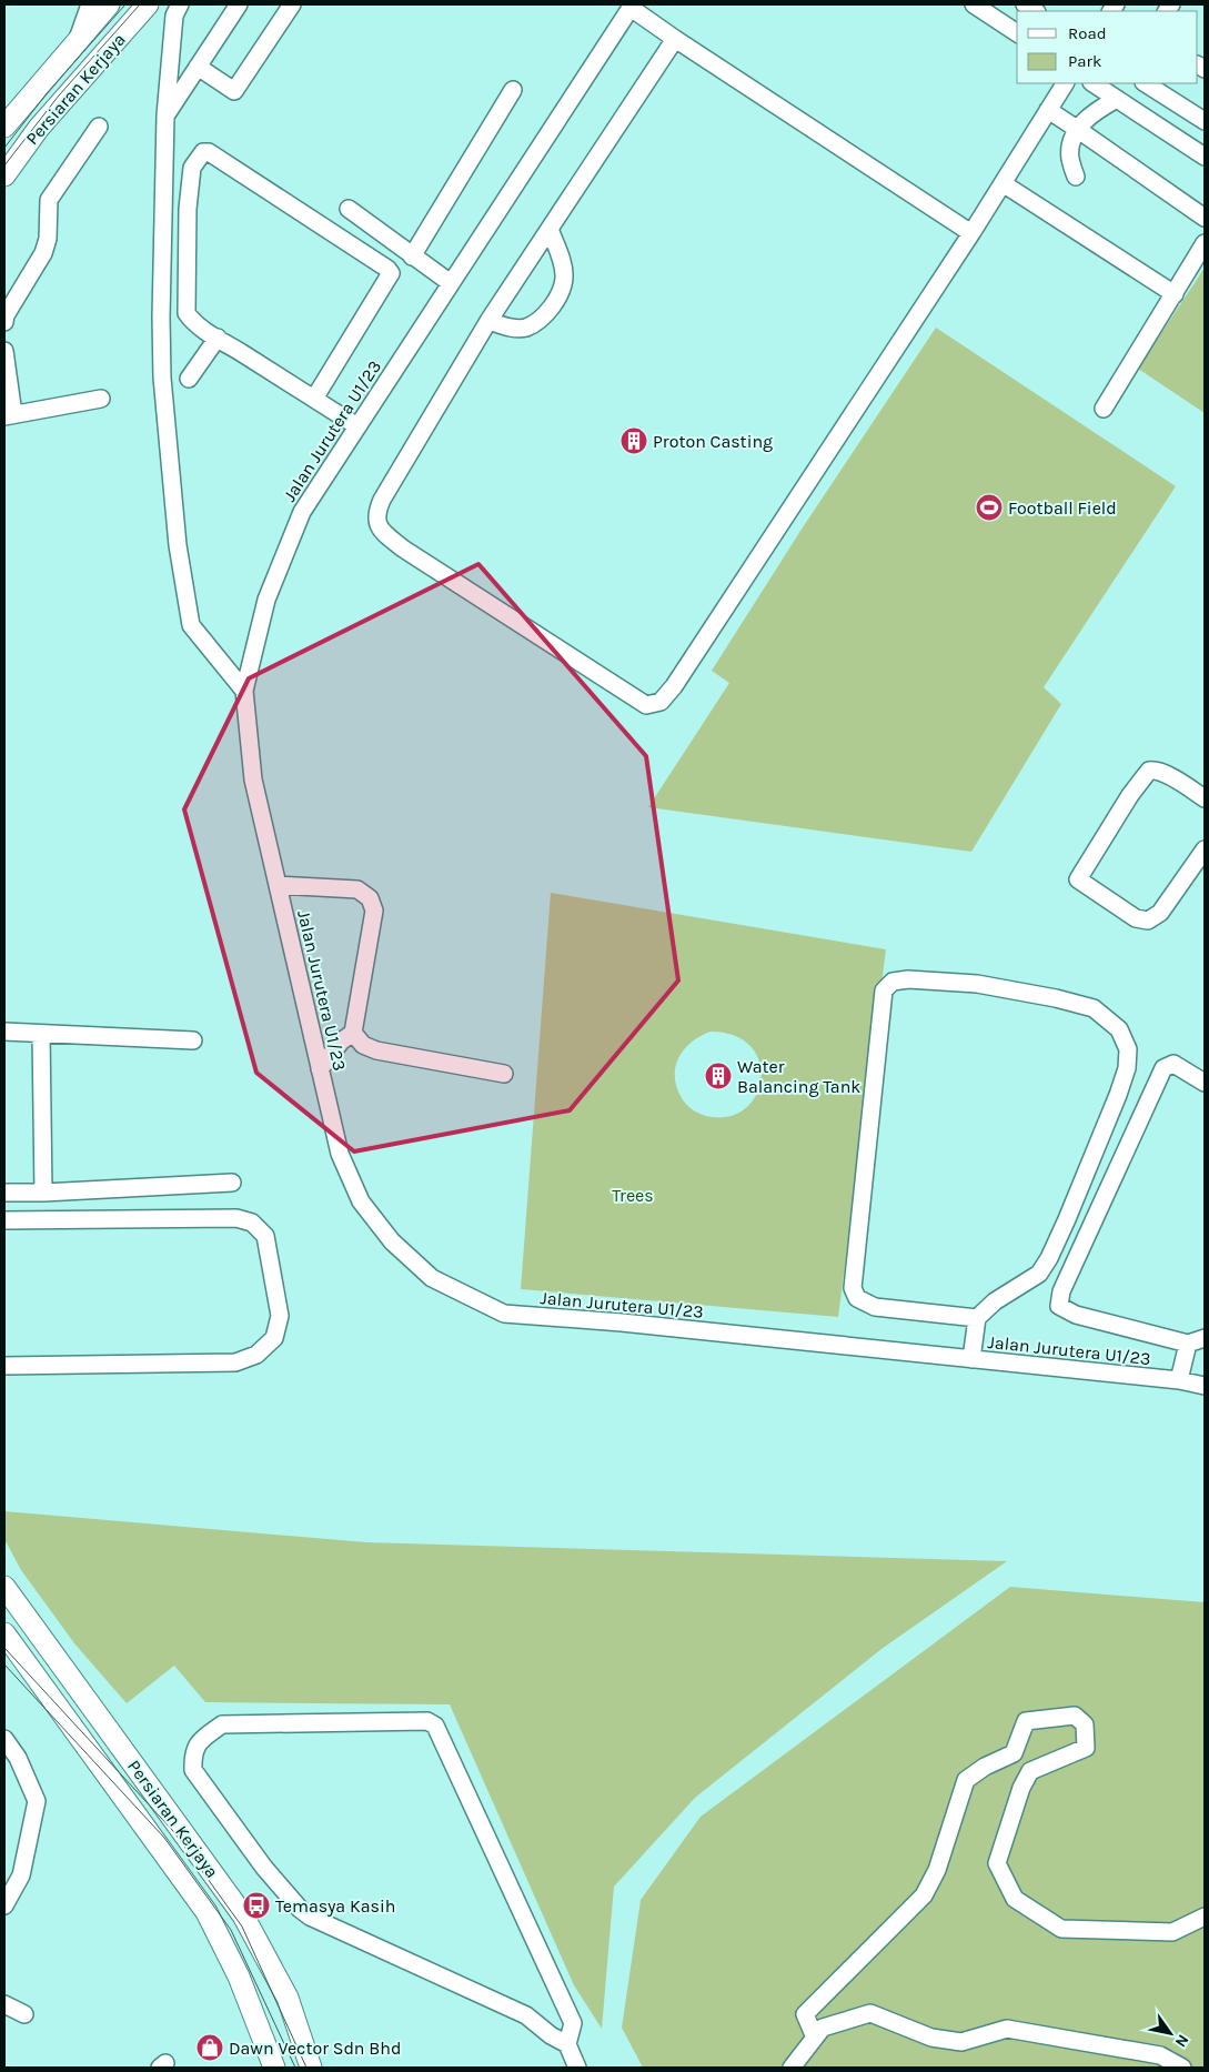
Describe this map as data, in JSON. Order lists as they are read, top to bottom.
{
  "streets": {
    "main road": ["Persiaran Kerjaya"],
    "street": ["Jalan Jurutera U1/23"]
  },
  "parks": ["Trees"],
  "places": {
    "building": ["Proton Casting", "Water Balancing Tank"],
    "sports": ["Football Field"],
    "bus stop": ["Temasya Kasih"],
    "shop": ["Dawn Vector Sdn Bhd"]
  },
  "legend": ["Road", "Park"],
  "north": "bottom right"
}
